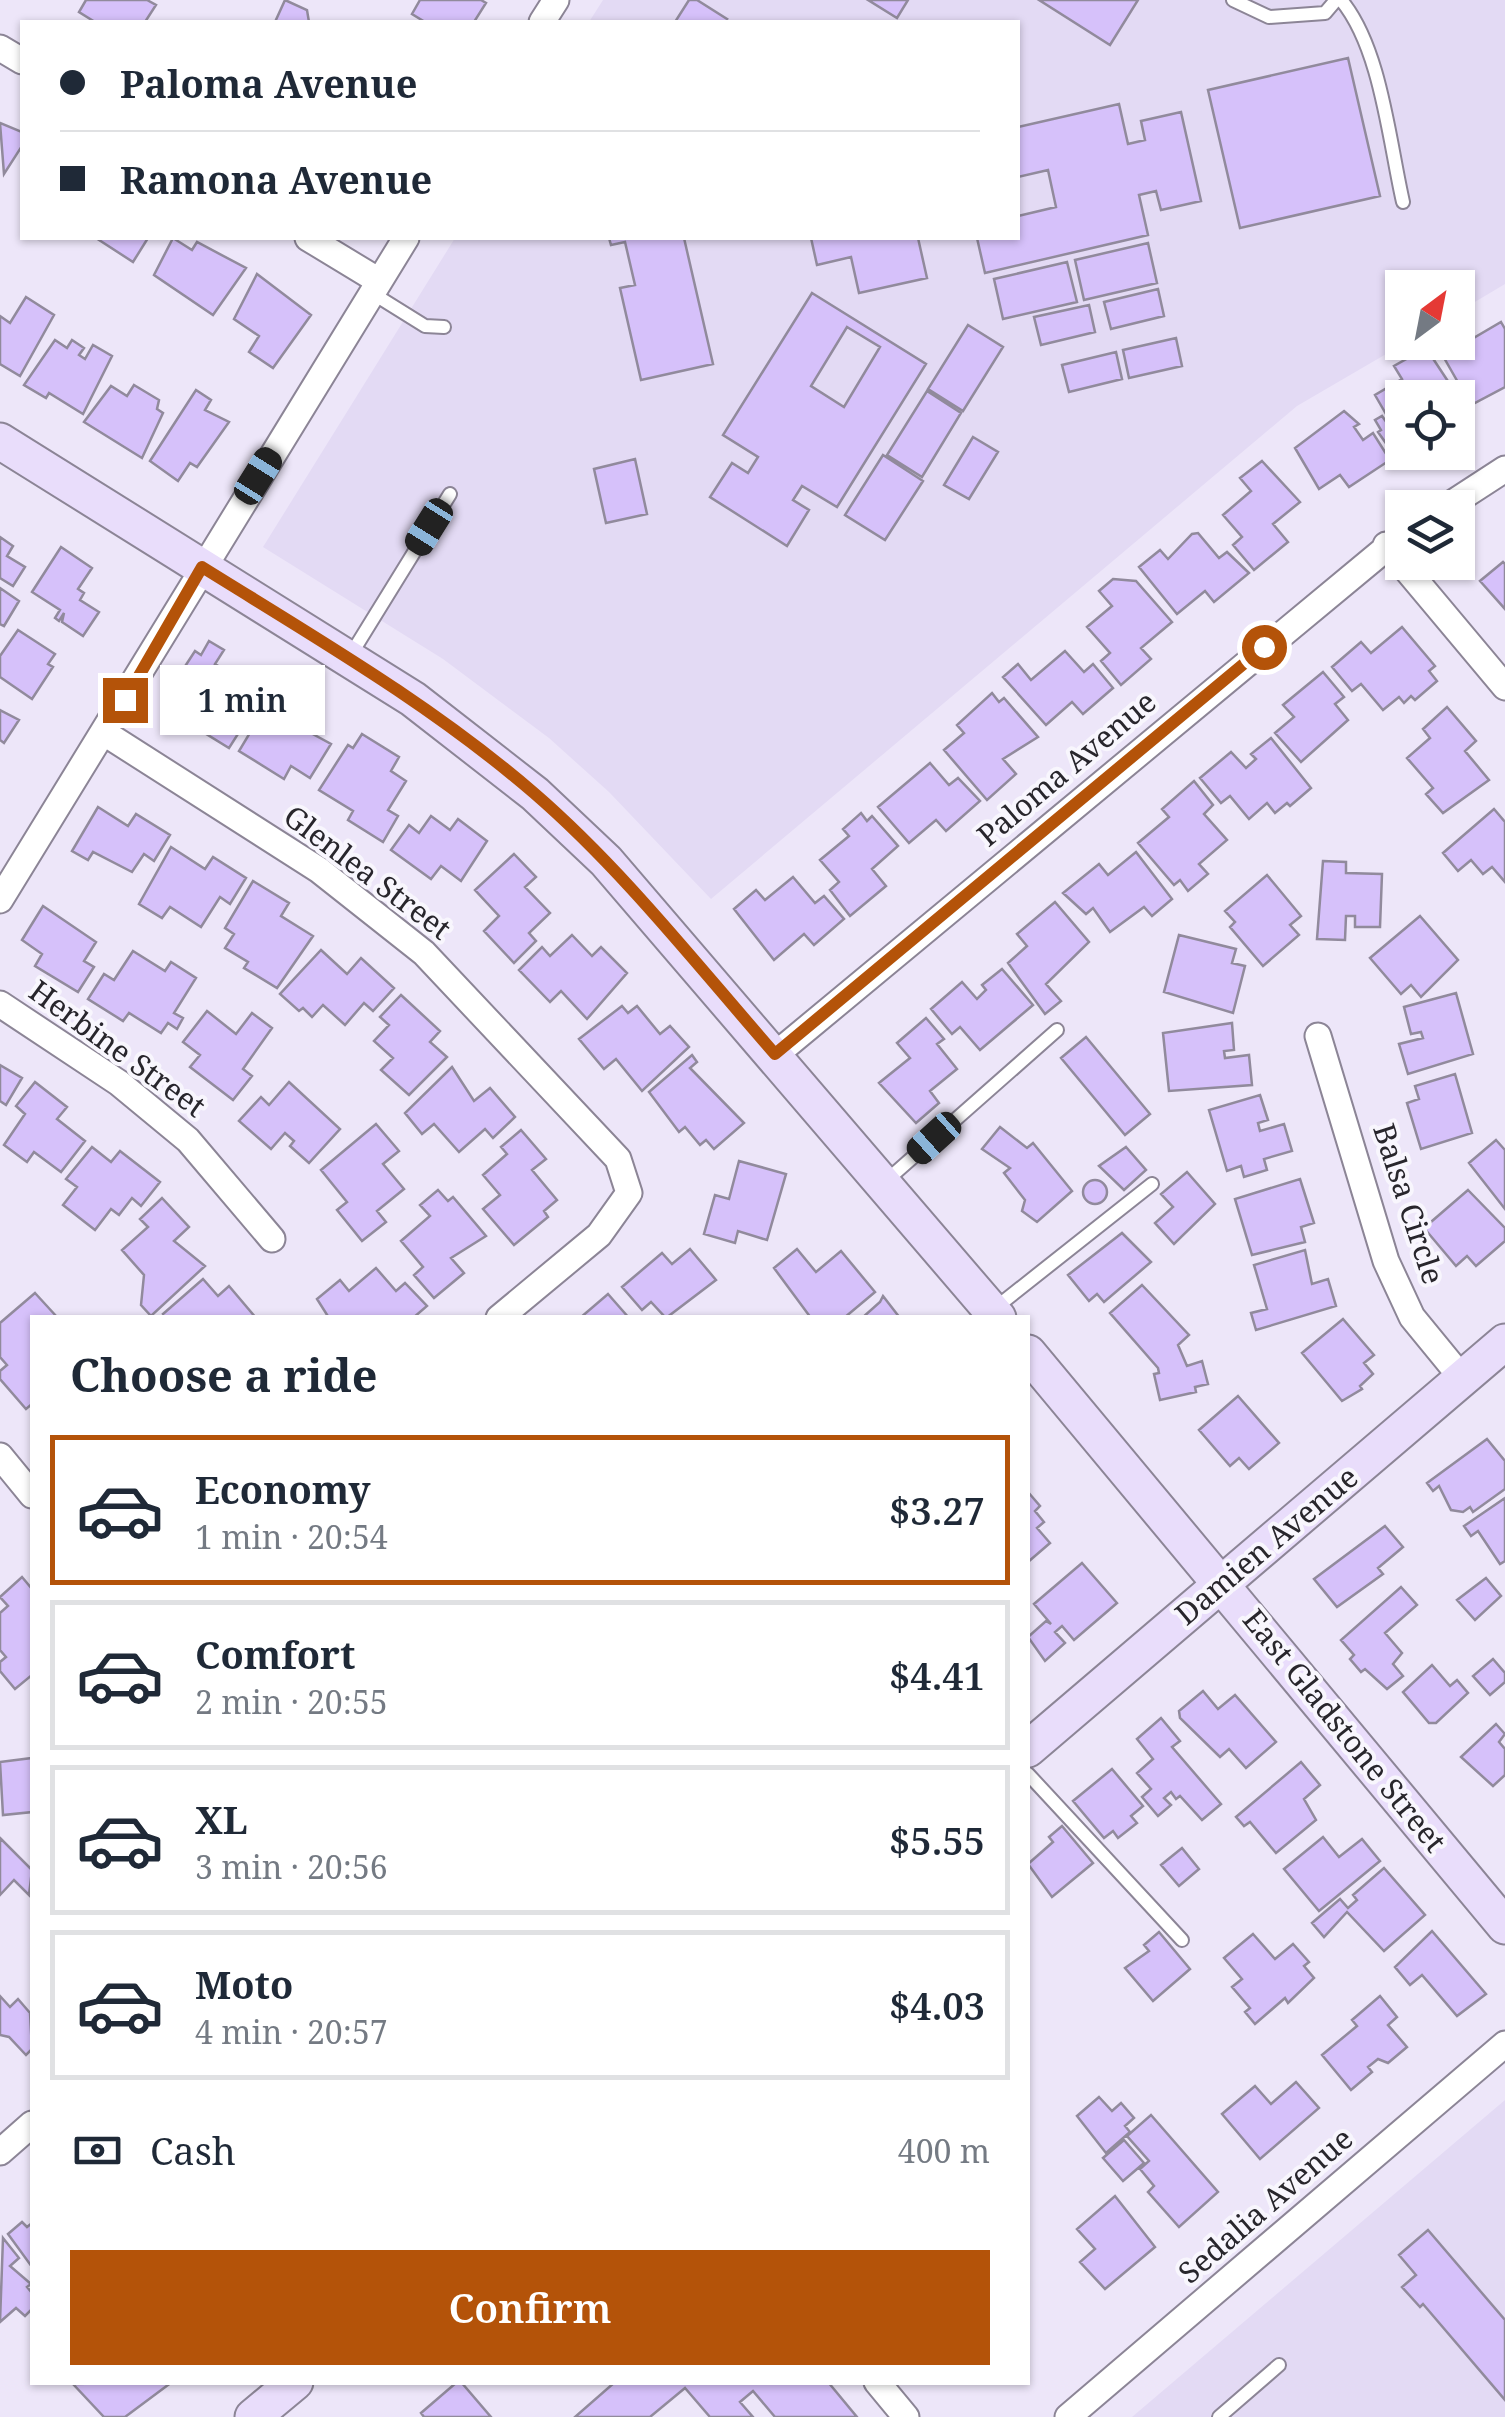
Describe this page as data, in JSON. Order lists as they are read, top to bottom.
{
  "streets": {
    "street": [
      "Paloma Avenue",
      "Glenlea Street",
      "Herbine Street",
      "Balsa Circle",
      "Damien Avenue",
      "East Gladstone Street",
      "Sedalia Avenue"
    ]
  },
  "crossings": [
    ["Balsa Circle", "Damien Avenue"],
    ["Damien Avenue", "East Gladstone Street"]
  ],
  "north": "top right",
  "page": {
    "banner": ["Paloma Avenue", "Ramona Avenue"],
    "bubble": "1 min",
    "heading": "Choose a ride",
    "list": [
      {
        "name": "Economy",
        "note": "1 min · 20:54",
        "value": "$3.27"
      },
      {
        "name": "Comfort",
        "note": "2 min · 20:55",
        "value": "$4.41"
      },
      {
        "name": "XL",
        "note": "3 min · 20:56",
        "value": "$5.55"
      },
      {
        "name": "Moto",
        "note": "4 min · 20:57",
        "value": "$4.03"
      }
    ],
    "pay": ["Cash", "400 m"],
    "buttons": "Confirm"
  }
}
